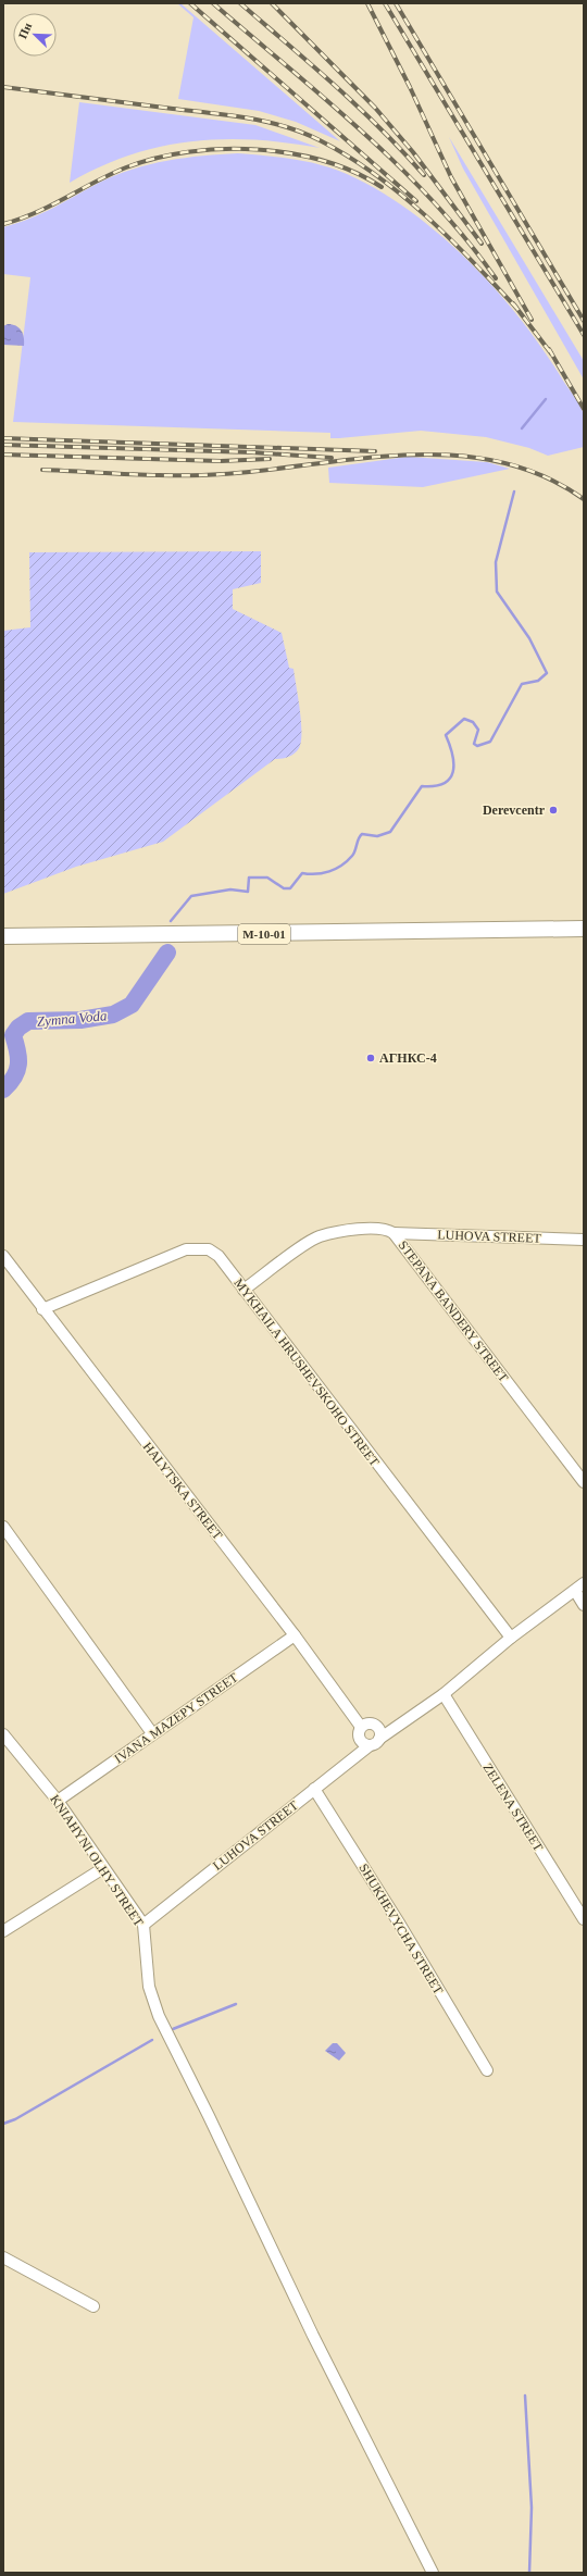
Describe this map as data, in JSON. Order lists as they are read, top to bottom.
{
  "streets": {
    "highway": ["М-10-01"],
    "street": [
      "LUHOVA STREET",
      "STEPANA BANDERY STREET",
      "MYKHAILA HRUSHEVSKOHO STREET",
      "HALYTSKA STREET",
      "IVANA MAZEPY STREET",
      "ZELENA STREET",
      "KNIAHYNI OLHY STREET",
      "SHUKHEVYCHA STREET"
    ]
  },
  "crossings": [
    ["LUHOVA STREET", "STEPANA BANDERY STREET"],
    ["LUHOVA STREET", "HALYTSKA STREET"],
    ["LUHOVA STREET", "KNIAHYNI OLHY STREET"],
    ["LUHOVA STREET", "SHUKHEVYCHA STREET"],
    ["STEPANA BANDERY STREET", "MYKHAILA HRUSHEVSKOHO STREET"],
    ["MYKHAILA HRUSHEVSKOHO STREET", "HALYTSKA STREET"],
    ["HALYTSKA STREET", "IVANA MAZEPY STREET"],
    ["IVANA MAZEPY STREET", "KNIAHYNI OLHY STREET"]
  ],
  "water": ["Zymna Voda"],
  "places": ["Derevcentr", "АГНКС-4"],
  "north": "top left"
}
